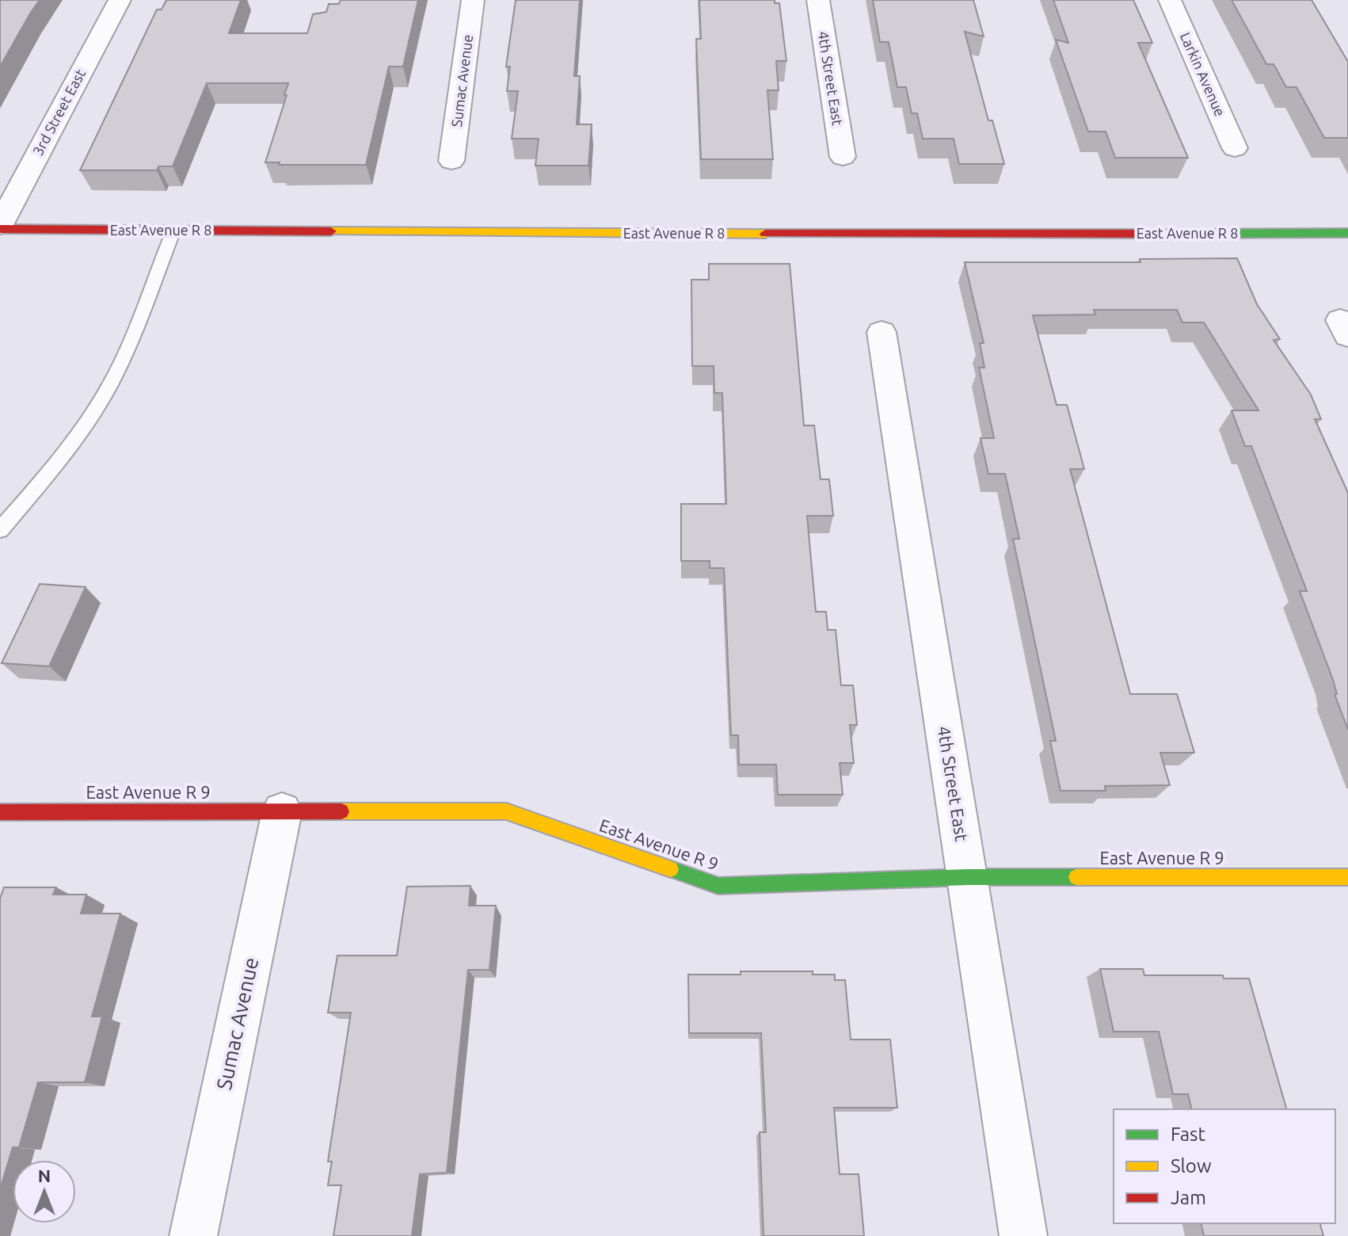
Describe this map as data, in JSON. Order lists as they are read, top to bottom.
{
  "streets": {
    "street": [
      "Larkin Avenue",
      "4th Street East",
      "Sumac Avenue",
      "3rd Street East",
      "East Avenue R 8",
      "East Avenue R 9"
    ]
  },
  "crossings": [
    ["4th Street East", "East Avenue R 9"],
    ["Sumac Avenue", "East Avenue R 9"],
    ["3rd Street East", "East Avenue R 8"]
  ],
  "legend": ["Fast", "Slow", "Jam"],
  "north": "top"
}
